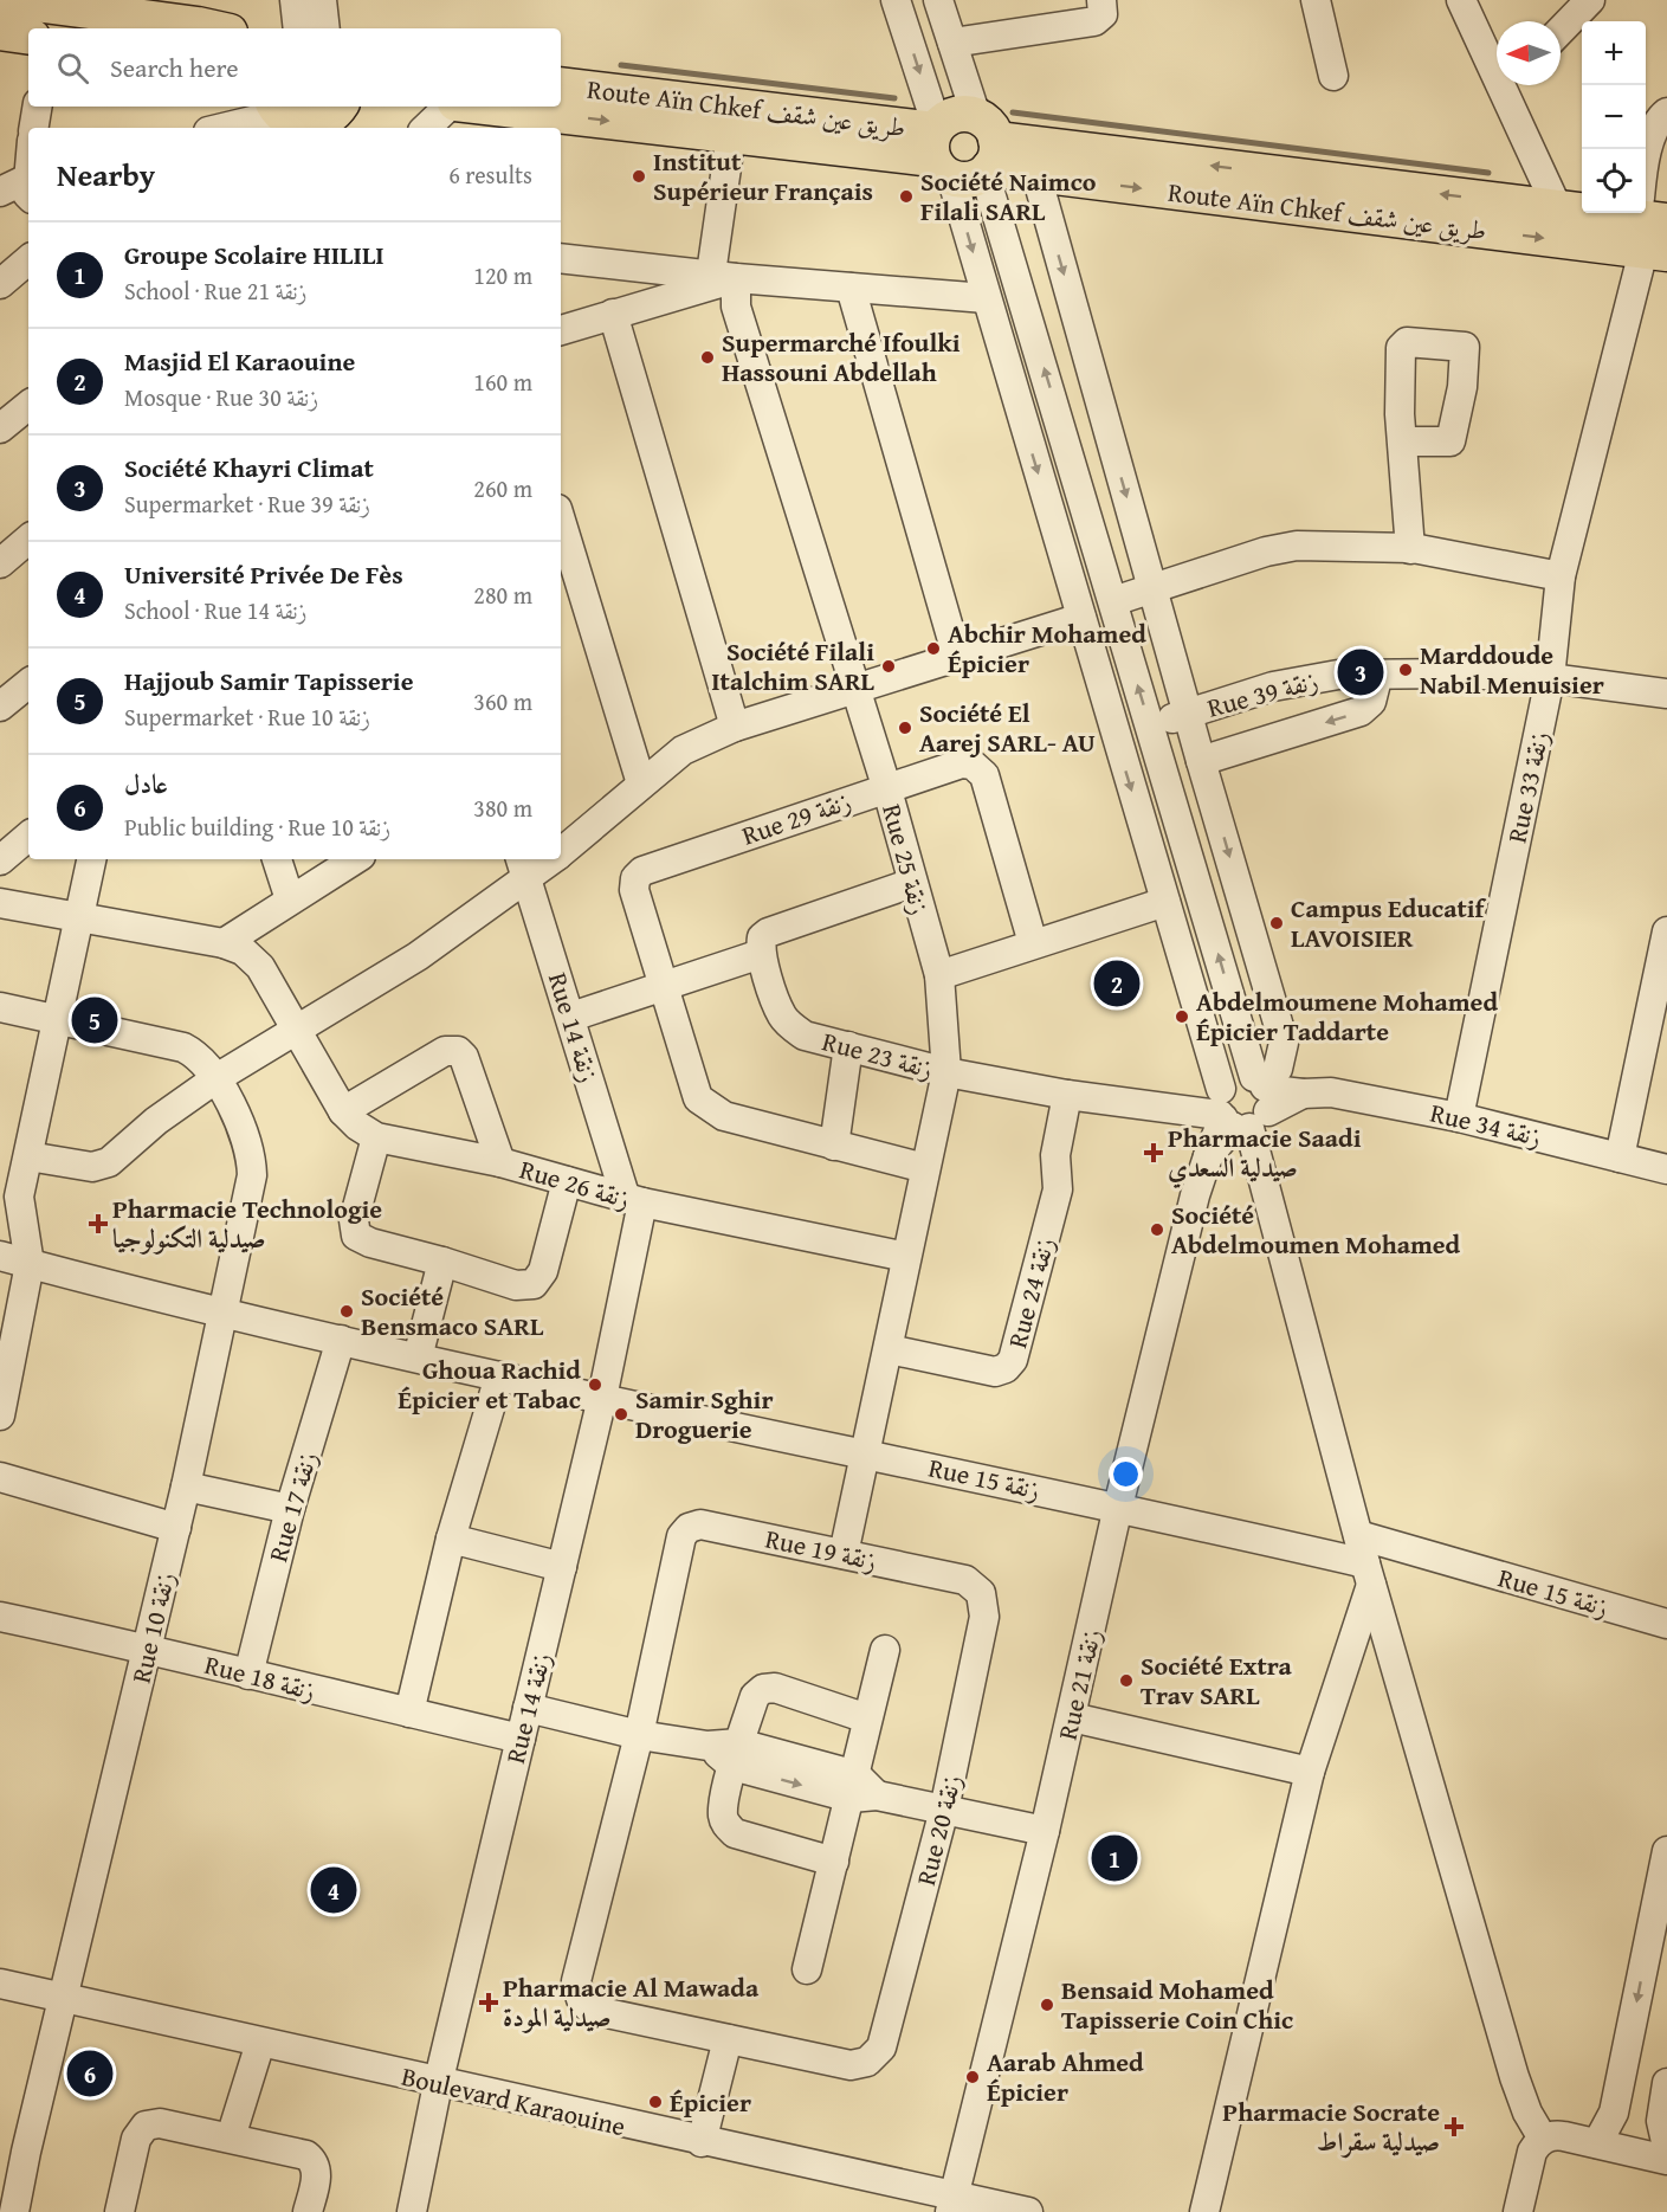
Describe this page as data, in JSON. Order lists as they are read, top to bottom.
{
  "streets": {
    "main road": ["Route Aïn Chkef طريق عين شقف"],
    "street": [
      "Rue 39 زنقة",
      "Rue 33 زنقة",
      "Rue 29 زنقة",
      "Rue 25 زنقة",
      "Rue 14 زنقة",
      "Rue 23 زنقة",
      "Rue 34 زنقة",
      "Rue 26 زنقة",
      "Rue 24 زنقة",
      "Rue 15 زنقة",
      "Rue 17 زنقة",
      "Rue 19 زنقة",
      "Rue 10 زنقة",
      "Rue 18 زنقة",
      "Rue 21 زنقة",
      "Rue 20 زنقة",
      "Boulevard Karaouine"
    ]
  },
  "crossings": [
    ["Route Aïn Chkef طريق عين شقف", "Rue 33 زنقة"],
    ["Route Aïn Chkef طريق عين شقف", "Rue 25 زنقة"],
    ["Route Aïn Chkef طريق عين شقف", "Rue 21 زنقة"],
    ["Rue 39 زنقة", "Rue 33 زنقة"],
    ["Rue 39 زنقة", "Rue 21 زنقة"],
    ["Rue 33 زنقة", "Rue 34 زنقة"],
    ["Rue 29 زنقة", "Rue 25 زنقة"],
    ["Rue 25 زنقة", "Rue 23 زنقة"],
    ["Rue 25 زنقة", "Rue 26 زنقة"],
    ["Rue 25 زنقة", "Rue 24 زنقة"],
    ["Rue 25 زنقة", "Rue 15 زنقة"],
    ["Rue 14 زنقة", "Rue 26 زنقة"],
    ["Rue 14 زنقة", "Rue 15 زنقة"],
    ["Rue 14 زنقة", "Rue 18 زنقة"],
    ["Rue 14 زنقة", "Boulevard Karaouine"],
    ["Rue 23 زنقة", "Rue 34 زنقة"],
    ["Rue 23 زنقة", "Rue 24 زنقة"],
    ["Rue 23 زنقة", "Rue 21 زنقة"],
    ["Rue 34 زنقة", "Rue 21 زنقة"],
    ["Rue 15 زنقة", "Rue 21 زنقة"],
    ["Rue 17 زنقة", "Rue 18 زنقة"],
    ["Rue 19 زنقة", "Rue 20 زنقة"],
    ["Rue 10 زنقة", "Rue 18 زنقة"],
    ["Rue 10 زنقة", "Boulevard Karaouine"],
    ["Rue 21 زنقة", "Boulevard Karaouine"]
  ],
  "places": {
    "other": [
      "Institut Supérieur Français",
      "Société Naimco Filali SARL",
      "Supermarché Ifoulki Hassouni Abdellah",
      "Abchir Mohamed Épicier",
      "Société Filali Italchim SARL",
      "Marddoude Nabil Menuisier",
      "Société El Aarej SARL- AU",
      "Campus Educatif LAVOISIER",
      "Abdelmoumene Mohamed Épicier Taddarte",
      "Société Abdelmoumen Mohamed",
      "Société Bensmaco SARL",
      "Ghoua Rachid Épicier et Tabac",
      "Samir Sghir Droguerie",
      "Société Extra Trav SARL",
      "Bensaid Mohamed Tapisserie Coin Chic",
      "Aarab Ahmed Épicier",
      "Épicier"
    ],
    "health": [
      "Pharmacie Saadi صيدلية السعدي",
      "Pharmacie Technologie صيدلية التكنولوجيا",
      "Pharmacie Al Mawada صيدلية المودة",
      "Pharmacie Socrate صيدلية سقراط"
    ]
  },
  "north": "left",
  "page": {
    "map_buttons": ["+", "−"],
    "search": "Search here",
    "heading": ["Nearby", "6 results"],
    "list": [
      {
        "mark": "1",
        "name": "Groupe Scolaire HILILI",
        "note": "School · Rue 21 زنقة",
        "value": "120 m"
      },
      {
        "mark": "2",
        "name": "Masjid El Karaouine",
        "note": "Mosque · Rue 30 زنقة",
        "value": "160 m"
      },
      {
        "mark": "3",
        "name": "Société Khayri Climat",
        "note": "Supermarket · Rue 39 زنقة",
        "value": "260 m"
      },
      {
        "mark": "4",
        "name": "Université Privée De Fès",
        "note": "School · Rue 14 زنقة",
        "value": "280 m"
      },
      {
        "mark": "5",
        "name": "Hajjoub Samir Tapisserie",
        "note": "Supermarket · Rue 10 زنقة",
        "value": "360 m"
      },
      {
        "mark": "6",
        "name": "عادل",
        "note": "Public building · Rue 10 زنقة",
        "value": "380 m"
      }
    ],
    "pins": [
      "3",
      "2",
      "5",
      "1",
      "4",
      "6"
    ]
  }
}
